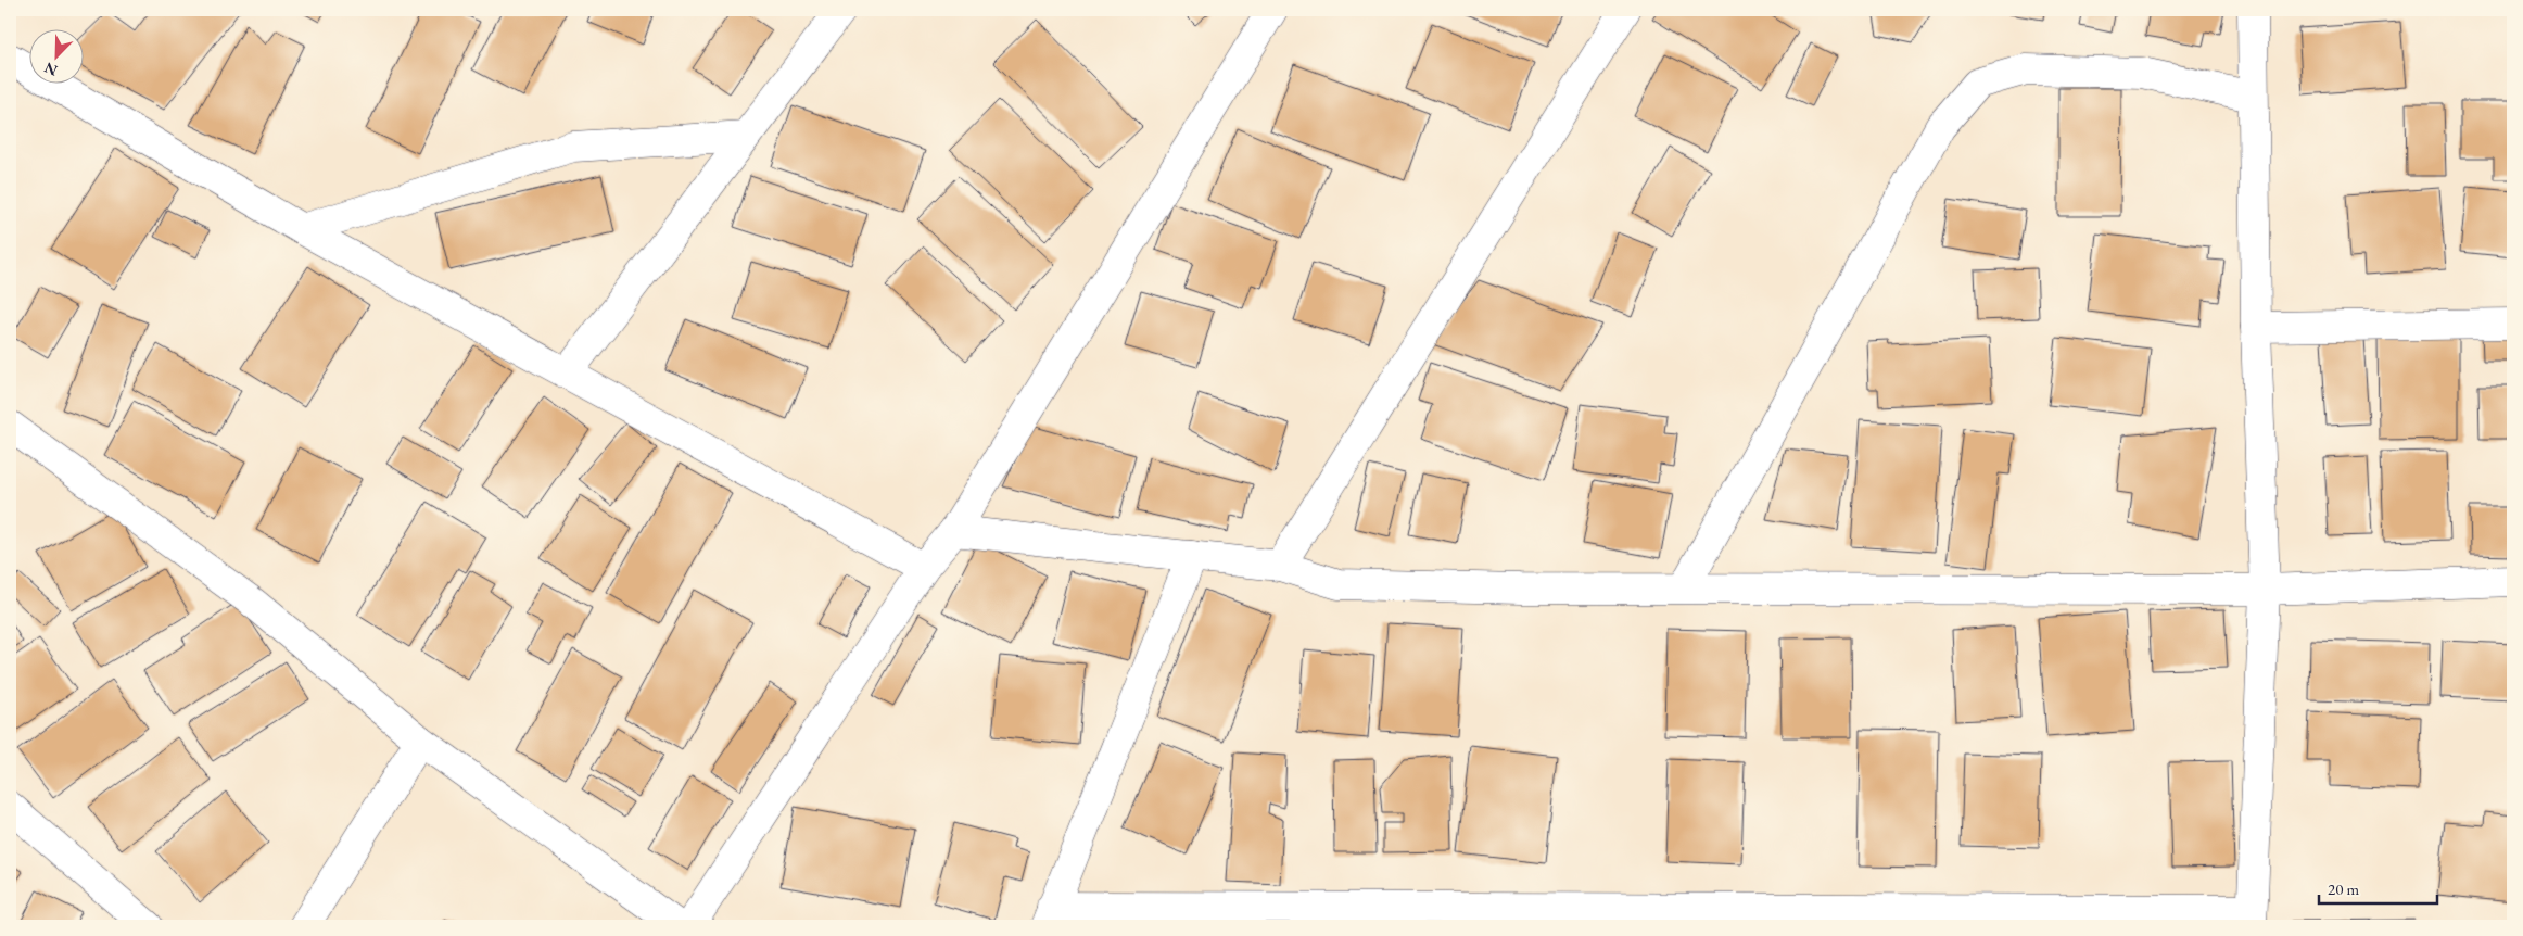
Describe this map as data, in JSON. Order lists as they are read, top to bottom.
{
  "scale_bar": "20 m",
  "north": "bottom left"
}
